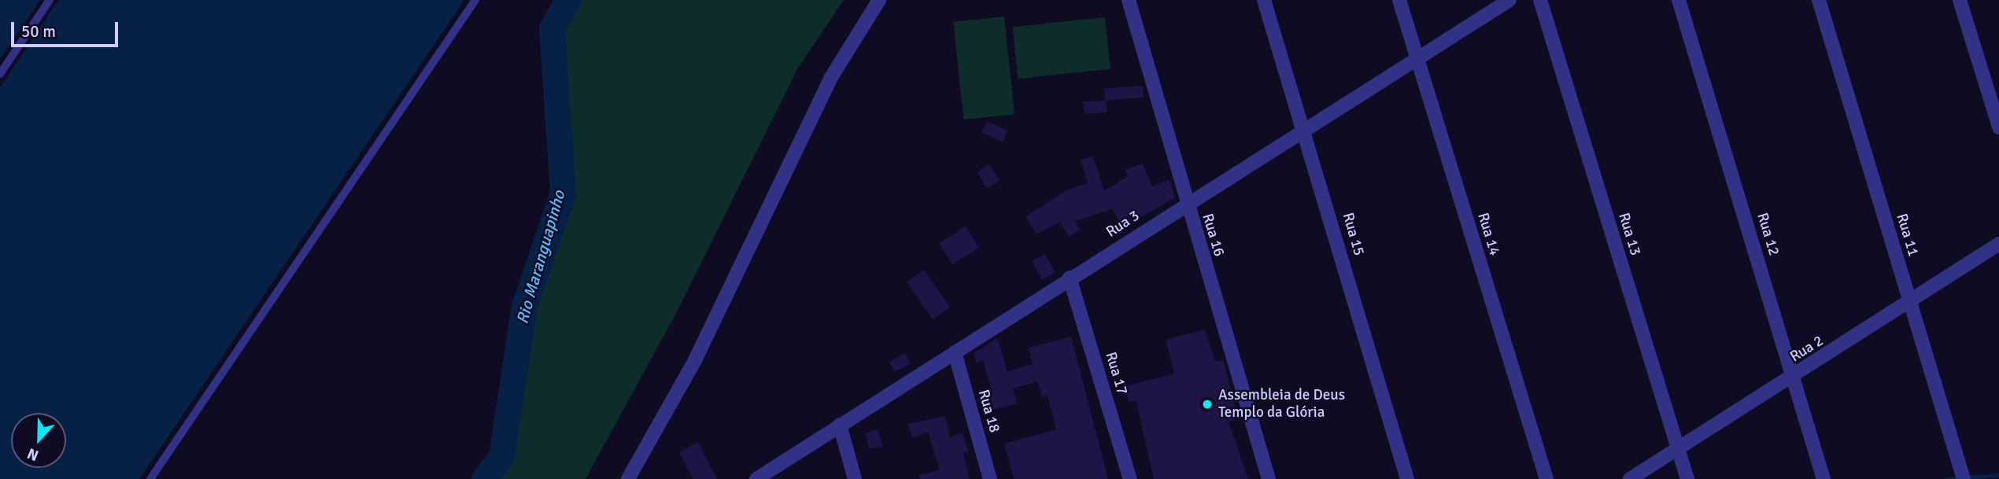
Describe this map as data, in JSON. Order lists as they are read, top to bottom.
{
  "streets": {
    "street": [
      "Rua 3",
      "Rua 15",
      "Rua 14",
      "Rua 13",
      "Rua 12",
      "Rua 16",
      "Rua 11",
      "Rua 2",
      "Rua 17",
      "Rua 18"
    ]
  },
  "crossings": [
    ["Rua 3", "Rua 15"],
    ["Rua 3", "Rua 14"],
    ["Rua 3", "Rua 16"],
    ["Rua 3", "Rua 17"],
    ["Rua 3", "Rua 18"],
    ["Rua 13", "Rua 2"],
    ["Rua 12", "Rua 2"],
    ["Rua 11", "Rua 2"]
  ],
  "water": ["Rio Maranguapinho"],
  "places": ["Assembleia de Deus Templo da Glória"],
  "scale_bar": "50 m",
  "north": "bottom"
}
